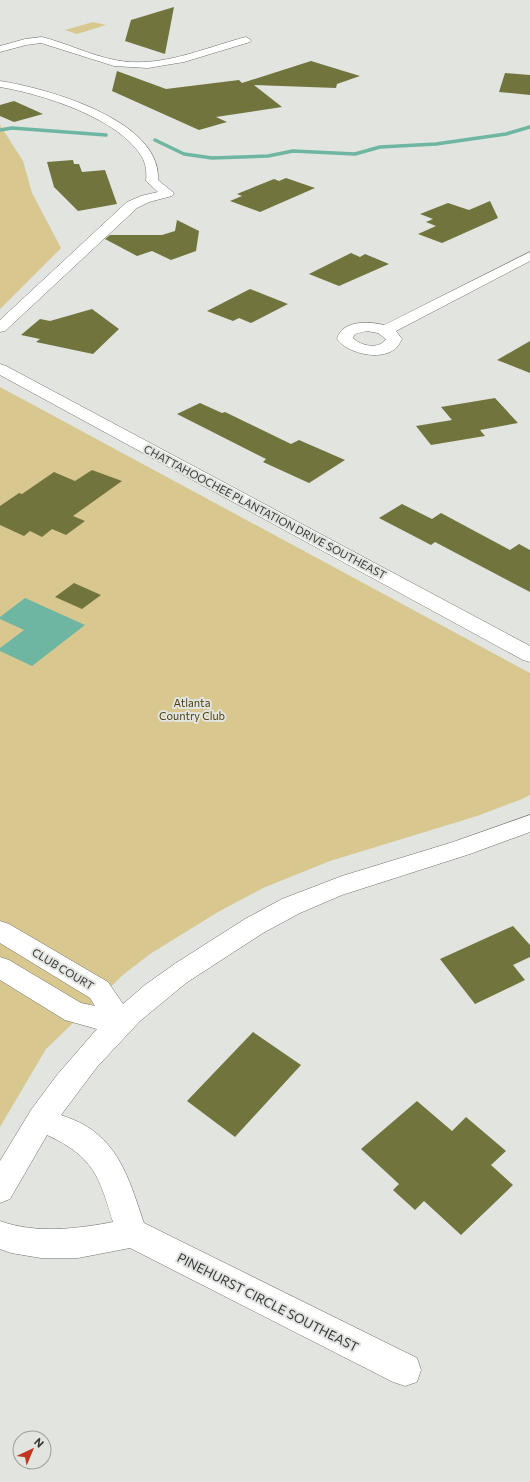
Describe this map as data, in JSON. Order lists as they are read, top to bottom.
{
  "streets": {
    "street": ["CHATTAHOOCHEE PLANTATION DRIVE SOUTHEAST", "CLUB COURT", "PINEHURST CIRCLE SOUTHEAST"]
  },
  "parks": ["Atlanta Country Club"],
  "north": "top right"
}
